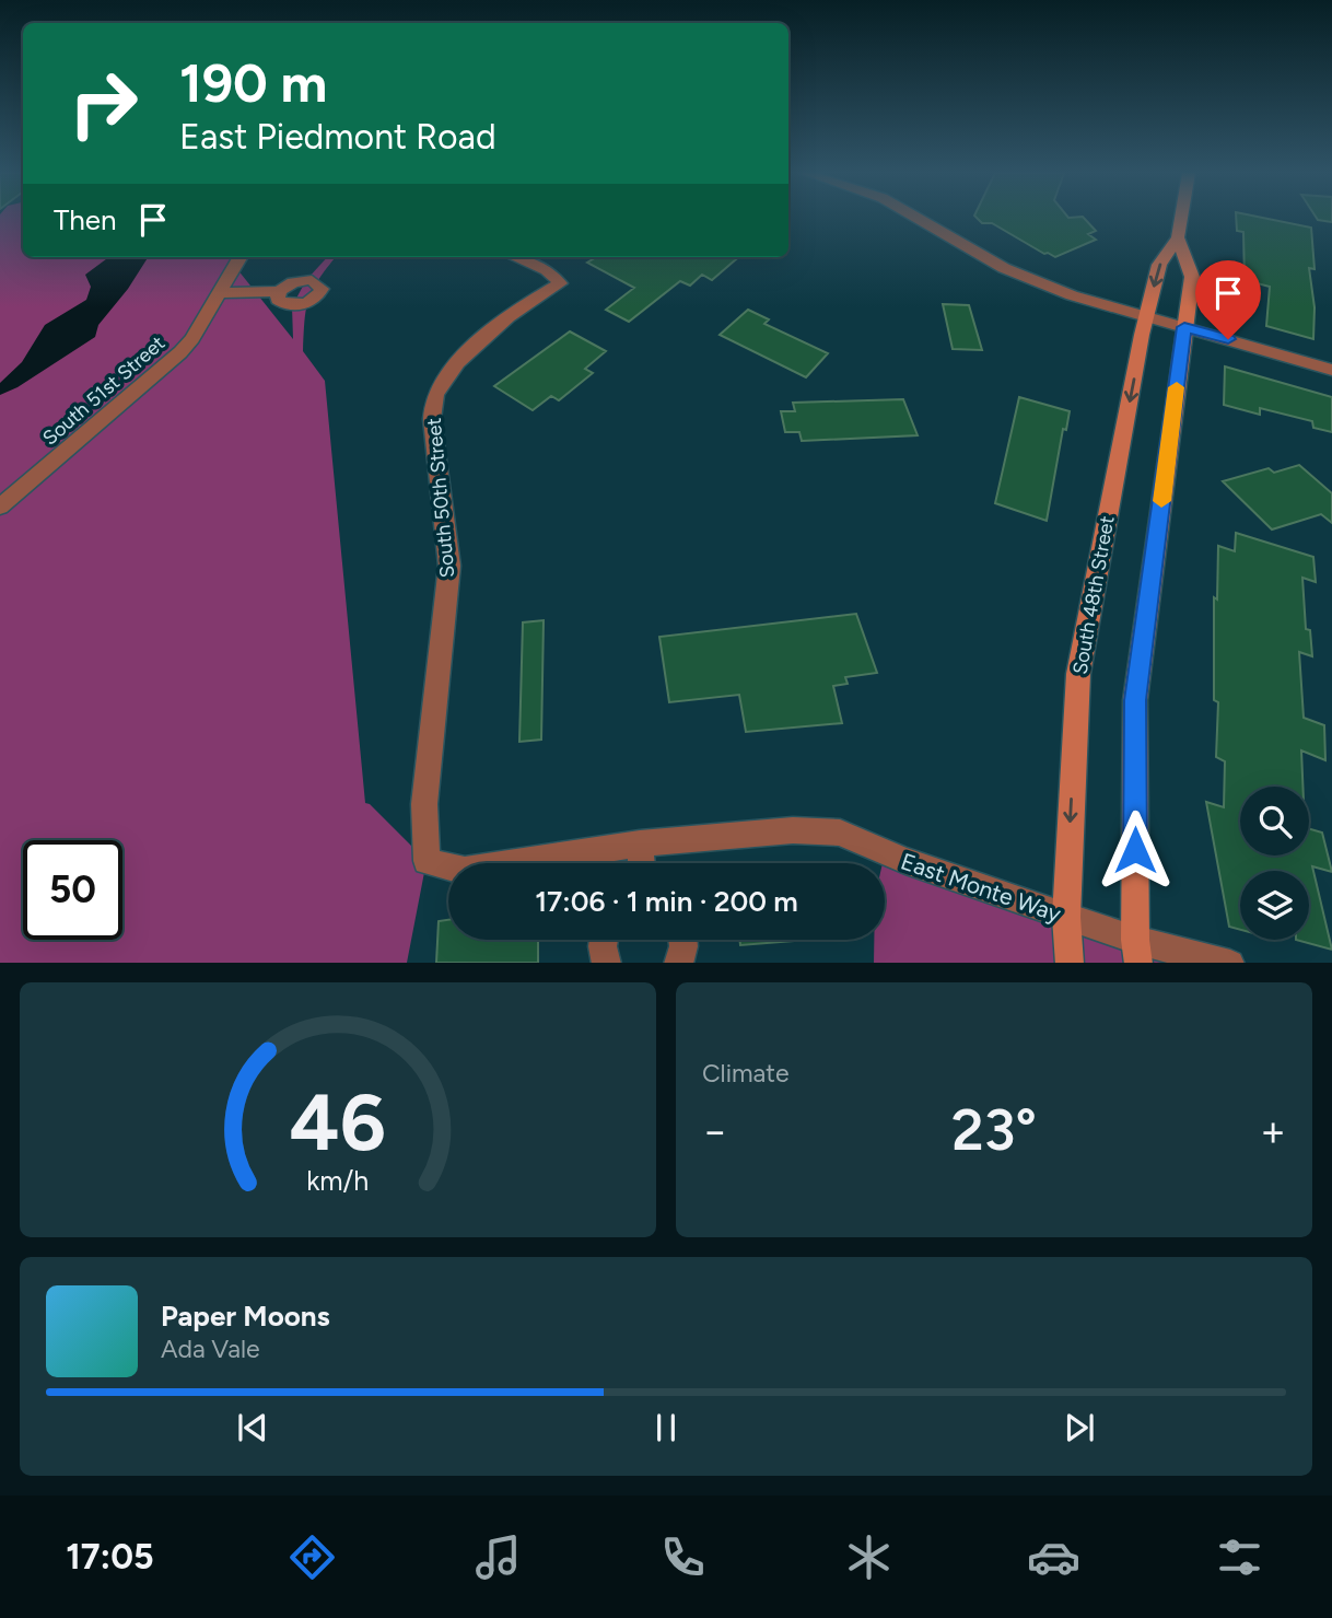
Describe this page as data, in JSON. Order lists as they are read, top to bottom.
{
  "streets": {
    "main road": ["South 48th Street"],
    "street": ["South 51st Street", "South 50th Street", "East Monte Way"]
  },
  "crossings": [
    ["South 50th Street", "East Monte Way"],
    ["South 48th Street", "East Monte Way"]
  ],
  "page": {
    "turn": ["190 m", "East Piedmont Road"],
    "then": "Then",
    "limit": "50",
    "trip": "17:06 · 1 min · 200 m",
    "tile": "Climate",
    "heat": ["−", "23°", "+"],
    "song": ["Paper Moons", "Ada Vale"],
    "tabs": "17:05",
    "gauge": ["46", "km/h"]
  }
}
